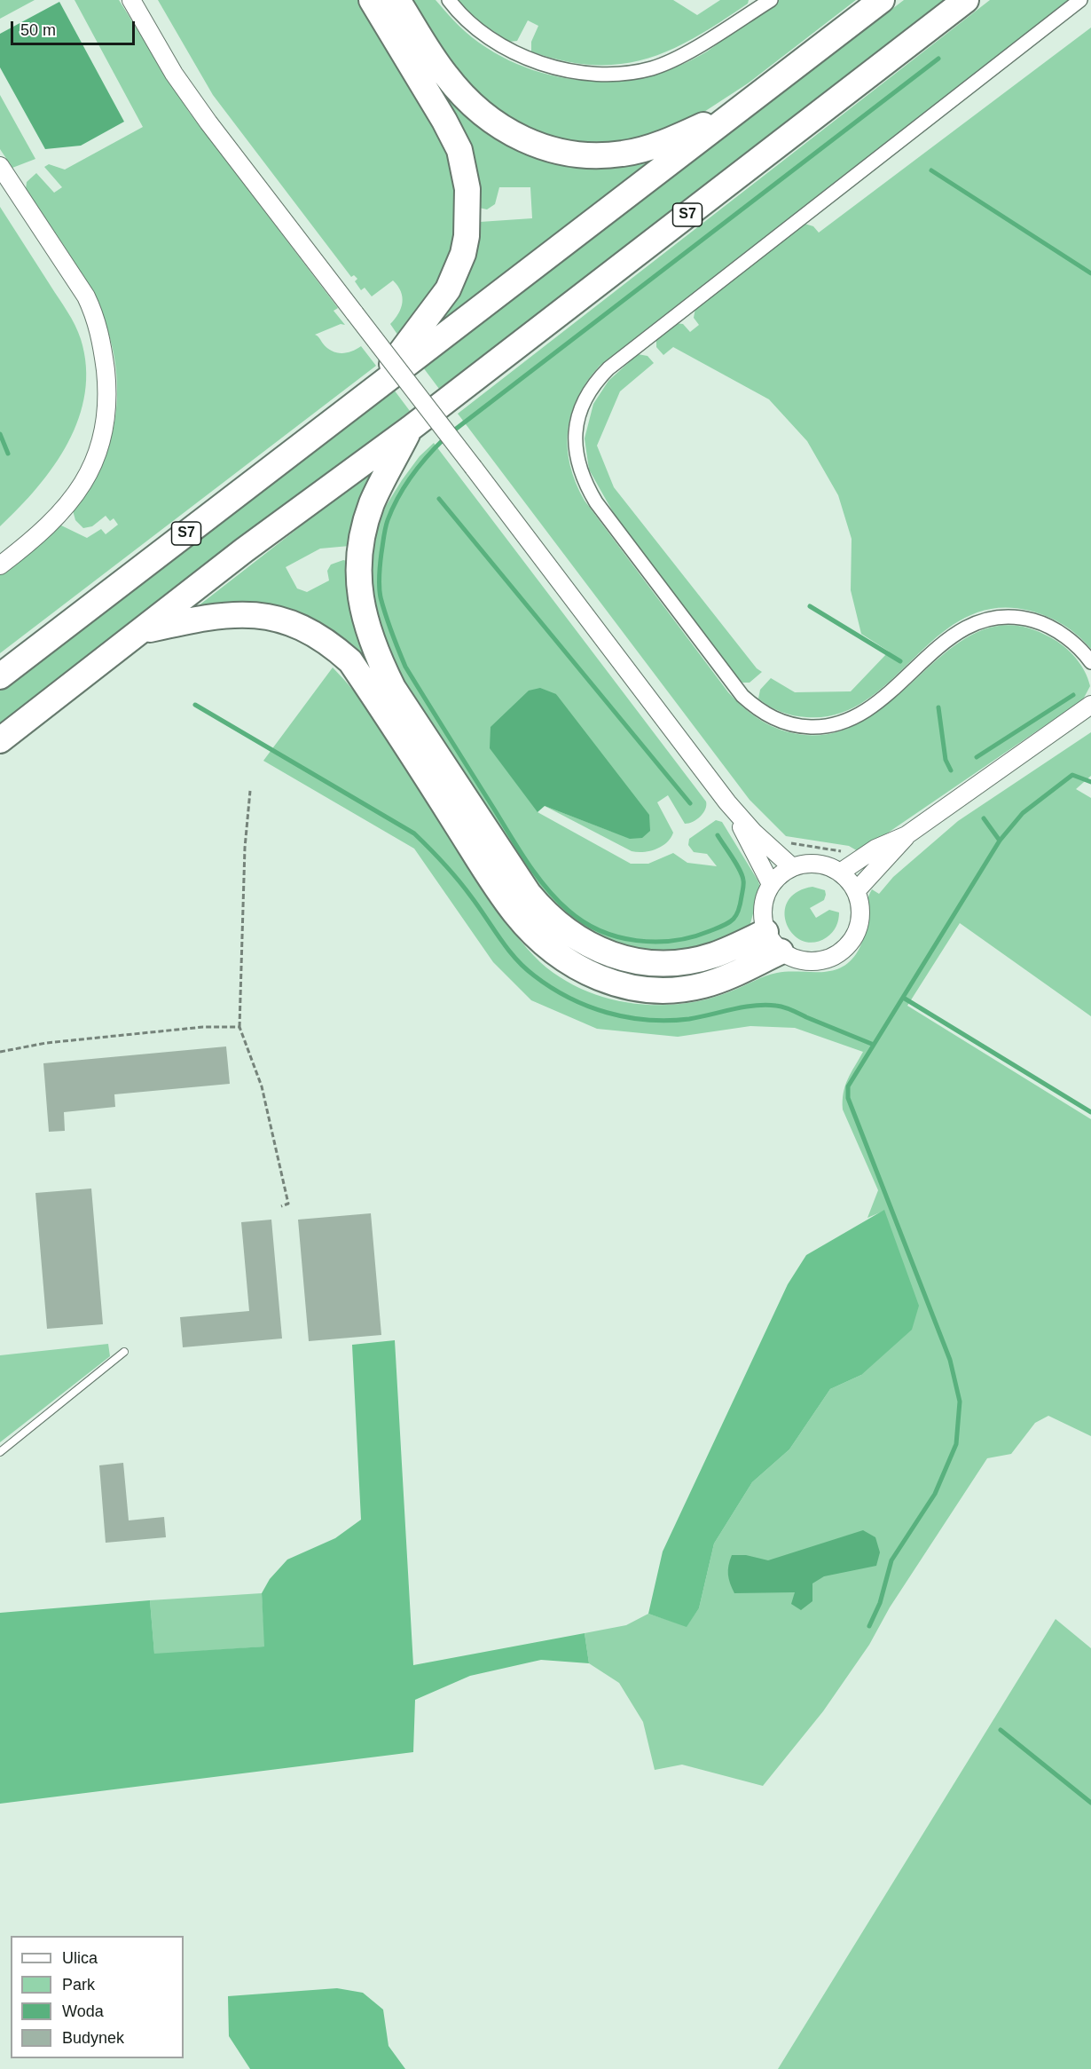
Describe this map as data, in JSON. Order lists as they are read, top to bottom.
{
  "streets": {
    "highway": ["S7"]
  },
  "legend": [
    "Ulica",
    "Park",
    "Woda",
    "Budynek"
  ],
  "scale_bar": "50 m"
}
